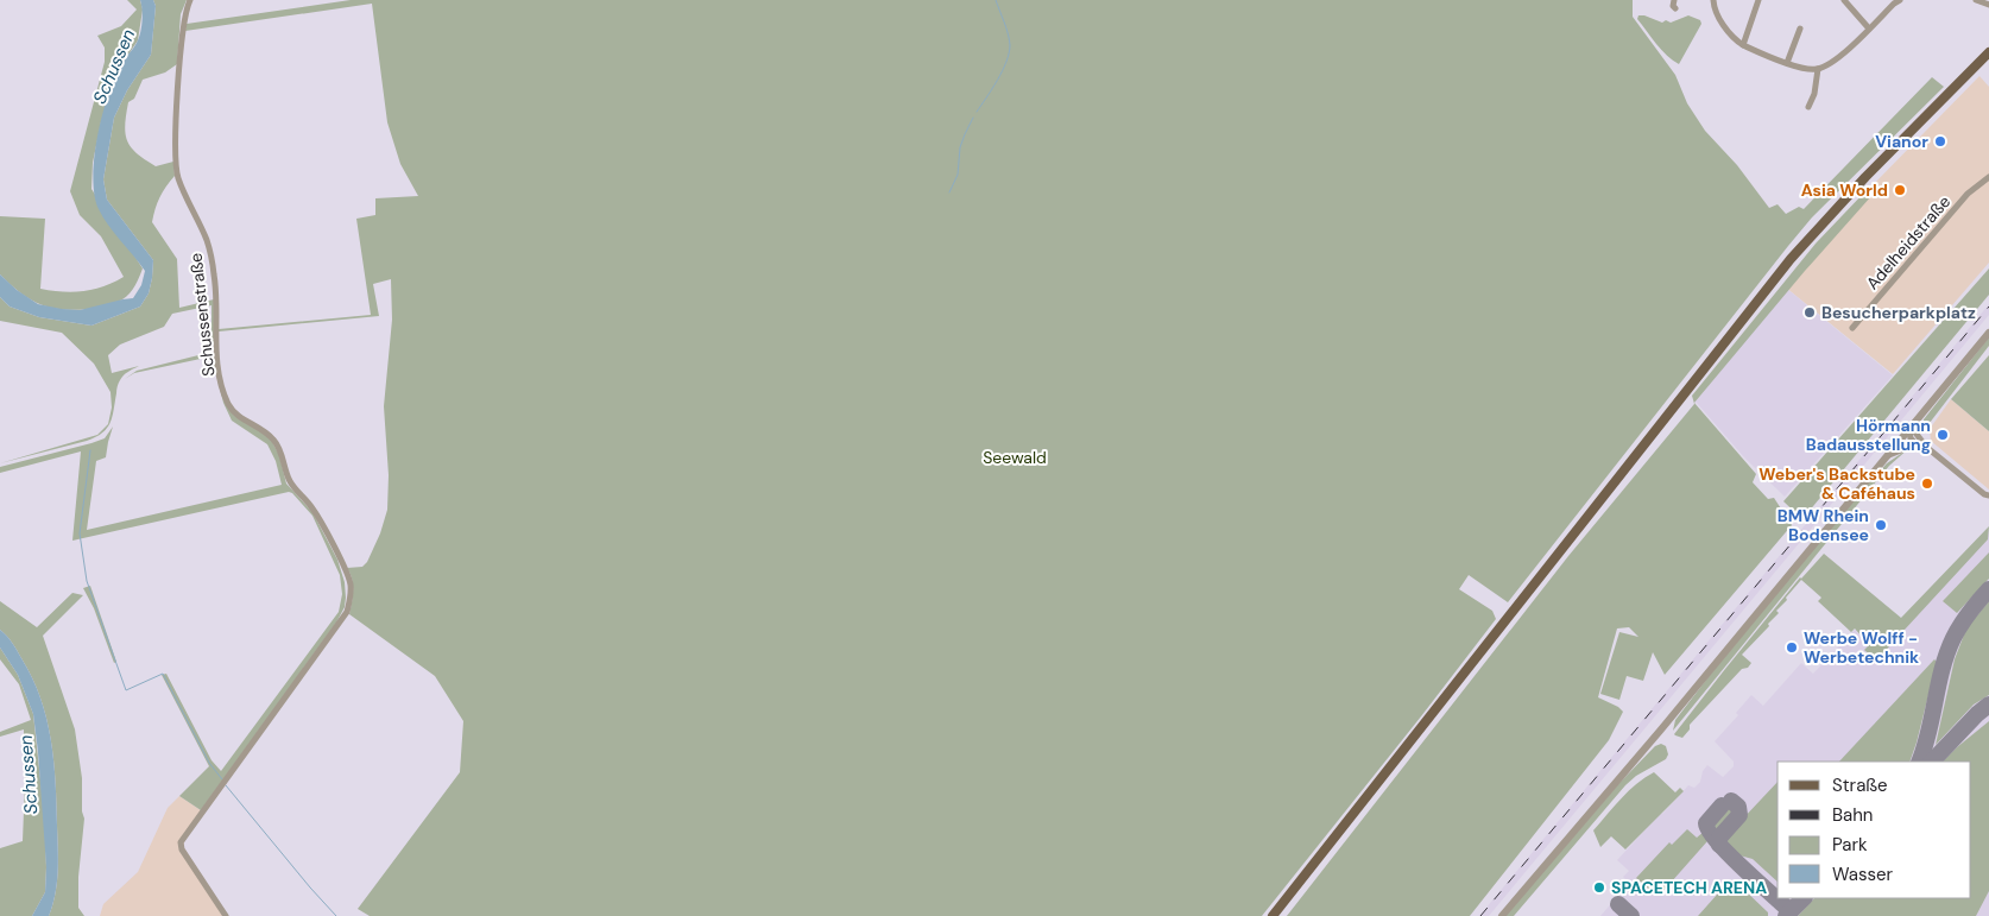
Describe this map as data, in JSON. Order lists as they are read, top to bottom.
{
  "streets": {
    "street": ["Adelheidstraße", "Schussenstraße"]
  },
  "water": ["Schussen"],
  "parks": ["Seewald"],
  "places": [
    "Vianor",
    "Asia World",
    "Besucherparkplatz",
    "Hörmann Badausstellung",
    "Weber's Backstube & Caféhaus",
    "BMW Rhein Bodensee",
    "Werbe Wolff - Werbetechnik",
    "SPACETECH ARENA"
  ],
  "legend": [
    "Straße",
    "Bahn",
    "Park",
    "Wasser"
  ]
}
